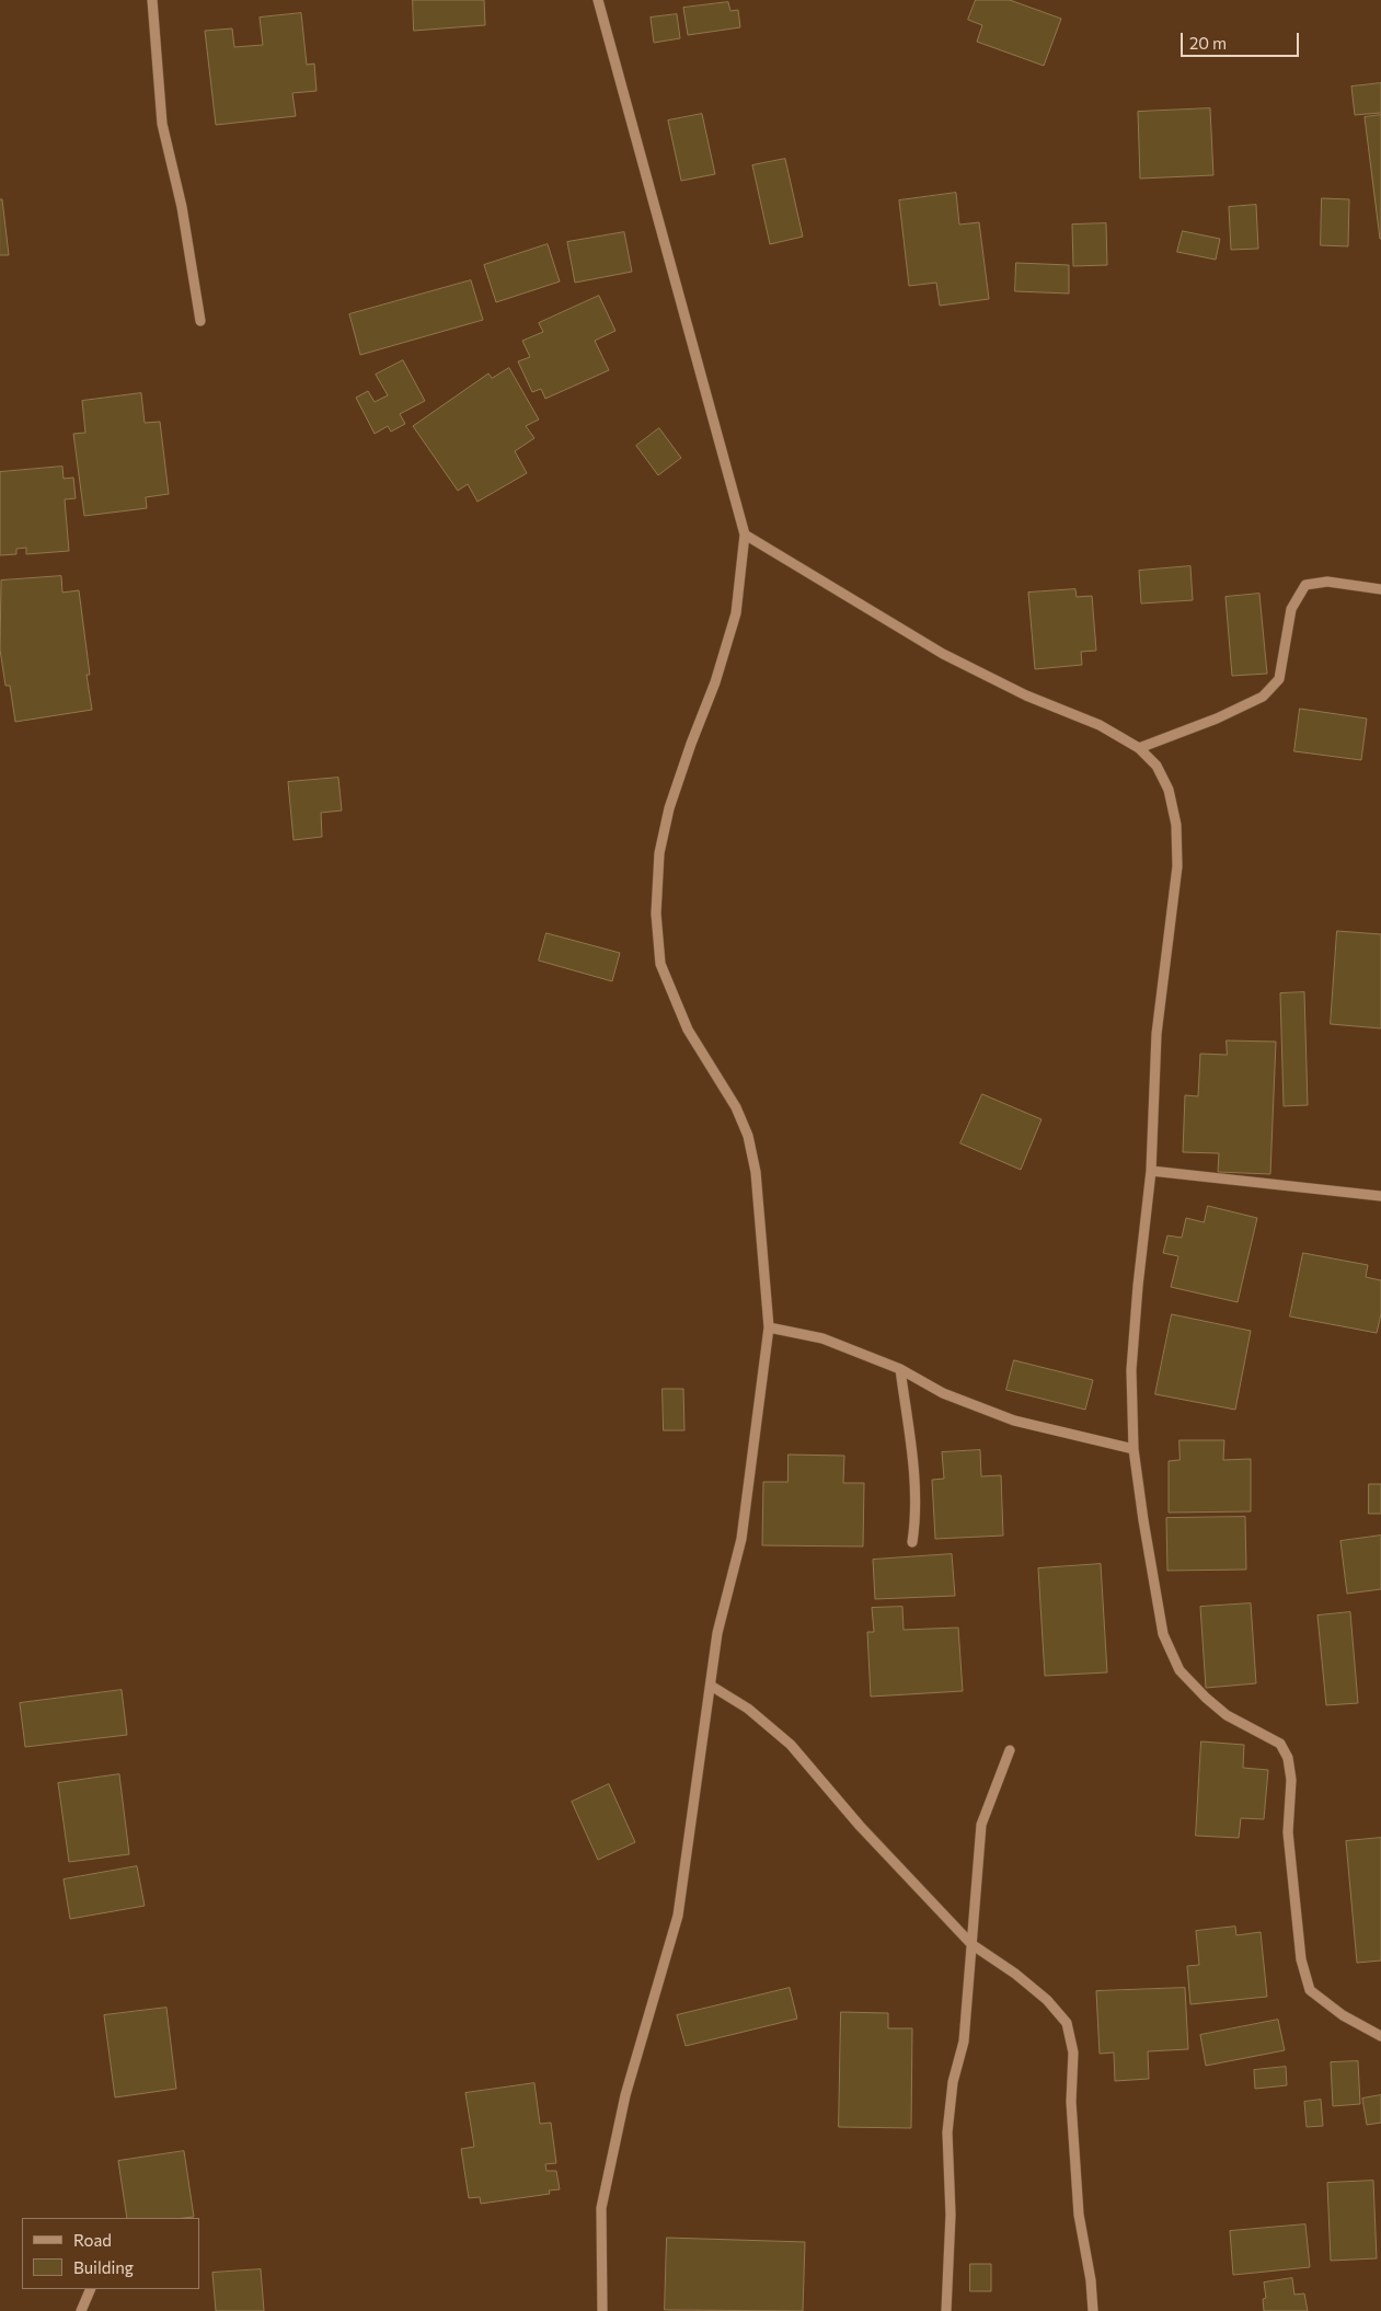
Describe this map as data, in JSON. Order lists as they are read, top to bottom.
{
  "legend": ["Road", "Building"],
  "scale_bar": "20 m"
}
